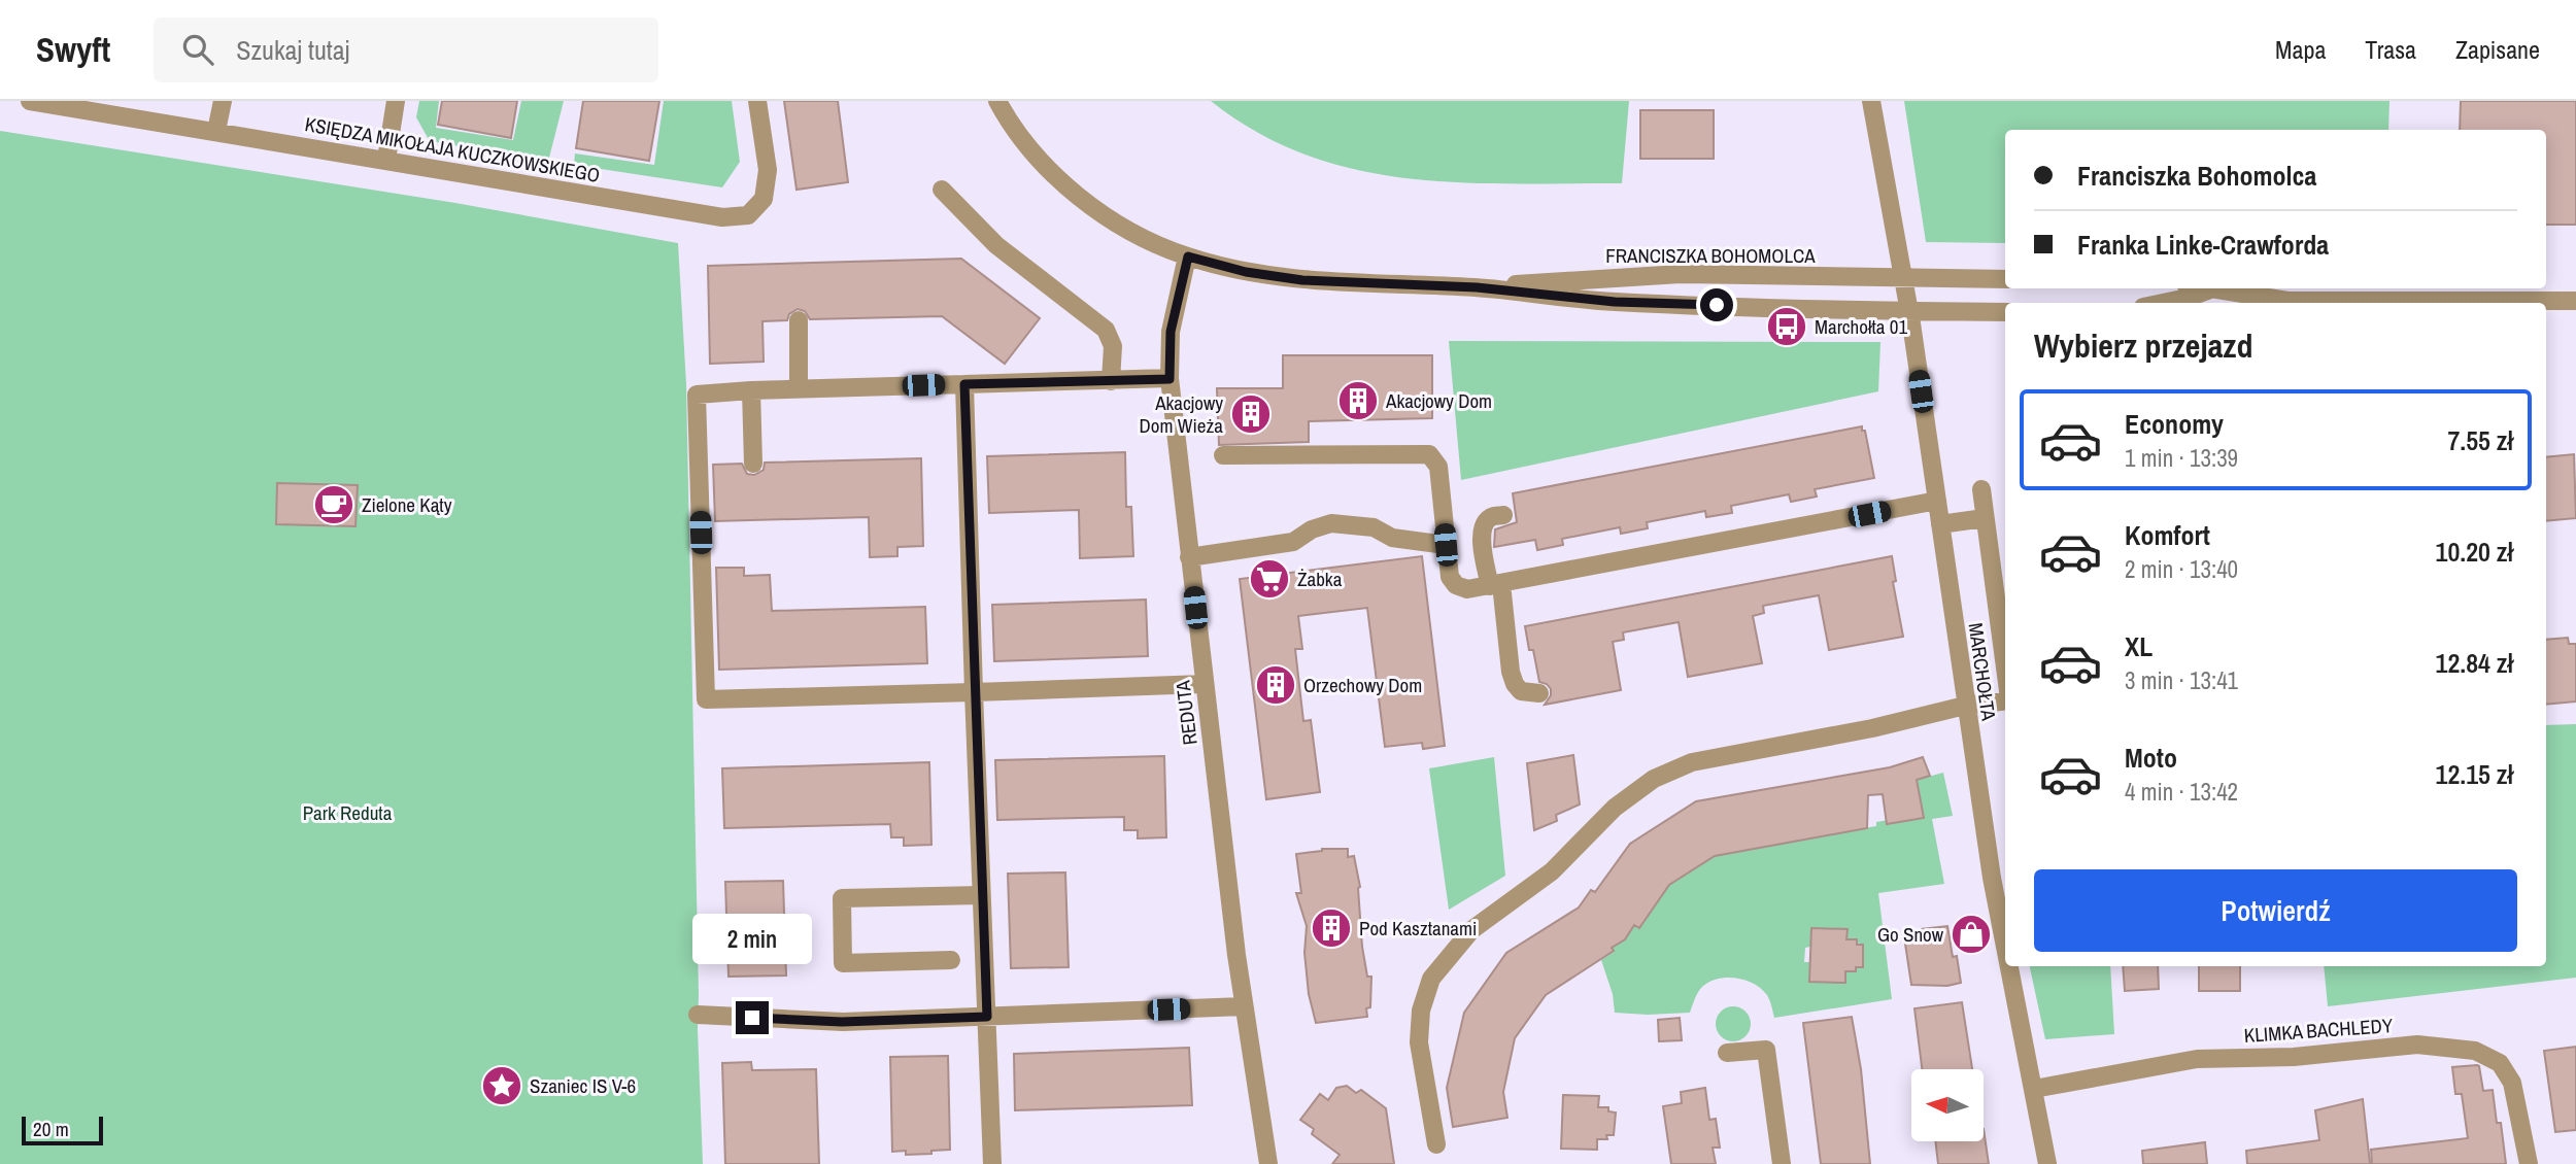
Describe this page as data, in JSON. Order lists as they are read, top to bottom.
{
  "streets": {
    "street": [
      "KSIĘDZA MIKOŁAJA KUCZKOWSKIEGO",
      "FRANCISZKA BOHOMOLCA",
      "MARCHOŁTA",
      "REDUTA",
      "KLIMKA BACHLEDY"
    ]
  },
  "crossings": [
    ["FRANCISZKA BOHOMOLCA", "MARCHOŁTA"],
    ["FRANCISZKA BOHOMOLCA", "REDUTA"],
    ["MARCHOŁTA", "KLIMKA BACHLEDY"]
  ],
  "parks": ["Park Reduta"],
  "places": {
    "bus stop": ["Marchołta 01"],
    "building": [
      "Akacjowy Dom",
      "Akacjowy Dom Wieża",
      "Orzechowy Dom",
      "Pod Kasztanami"
    ],
    "cafe": ["Zielone Kąty"],
    "supermarket": ["Żabka"],
    "shop": ["Go Snow"],
    "place": ["Szaniec IS V-6"]
  },
  "scale_bar": "20 m",
  "north": "left",
  "page": {
    "header": "Swyft",
    "search": "Szukaj tutaj",
    "nav": ["Mapa", "Trasa", "Zapisane"],
    "banner": ["Franciszka Bohomolca", "Franka Linke-Crawforda"],
    "heading": "Wybierz przejazd",
    "list": [
      {
        "name": "Economy",
        "note": "1 min · 13:39",
        "value": "7.55 zł"
      },
      {
        "name": "Komfort",
        "note": "2 min · 13:40",
        "value": "10.20 zł"
      },
      {
        "name": "XL",
        "note": "3 min · 13:41",
        "value": "12.84 zł"
      },
      {
        "name": "Moto",
        "note": "4 min · 13:42",
        "value": "12.15 zł"
      }
    ],
    "buttons": "Potwierdź",
    "bubble": "2 min",
    "scale": "20 m"
  }
}
